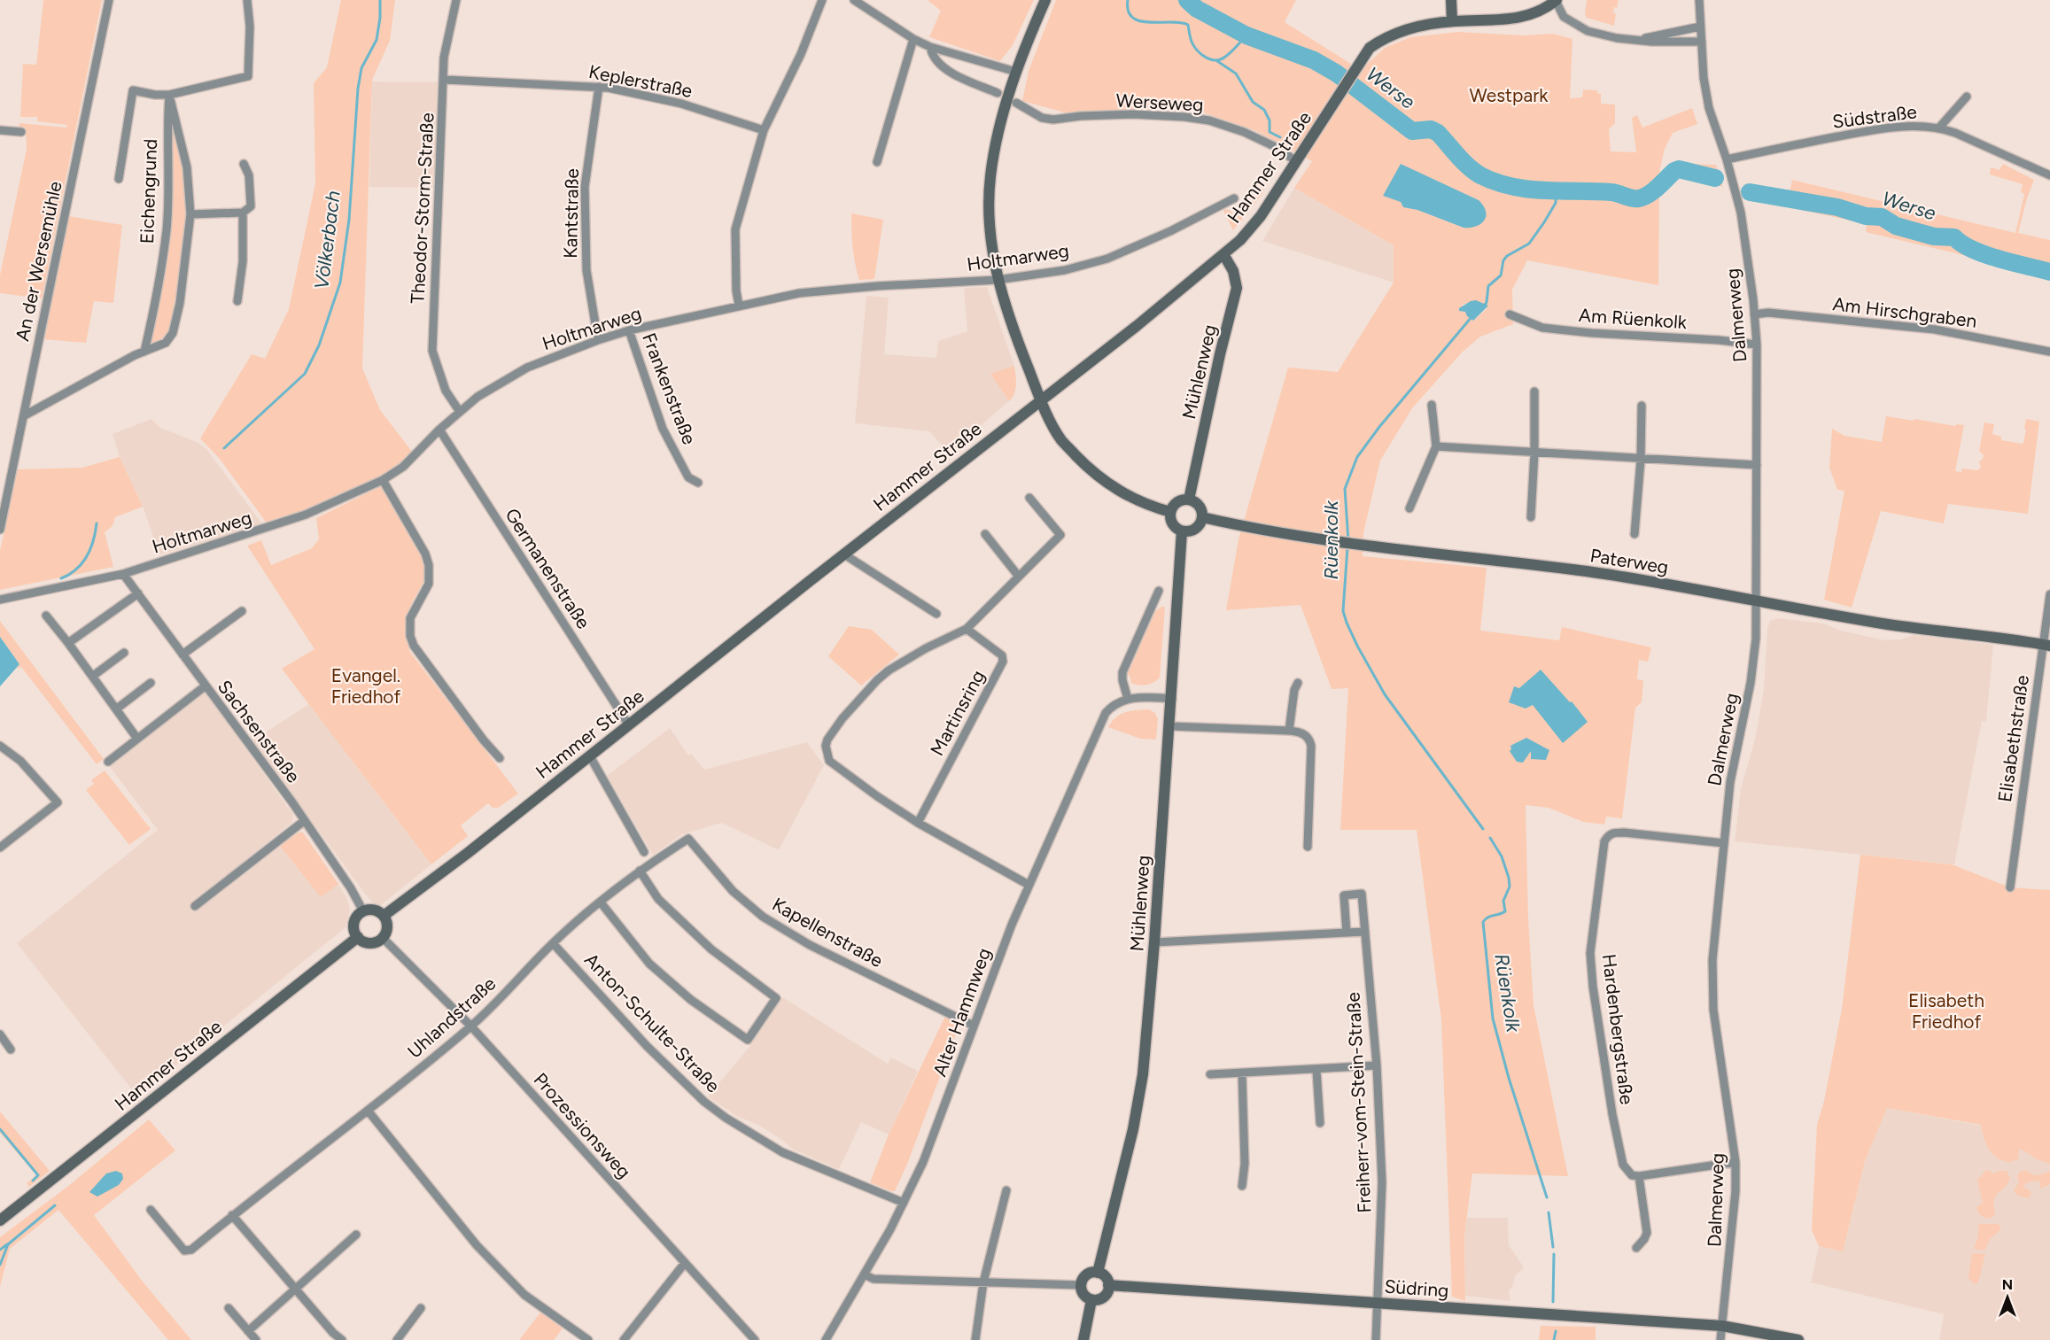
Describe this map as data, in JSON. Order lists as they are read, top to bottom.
{
  "streets": {
    "main road": [
      "Hammer Straße",
      "Mühlenweg",
      "Paterweg",
      "Südring"
    ],
    "street": [
      "Keplerstraße",
      "Werseweg",
      "Südstraße",
      "Eichengrund",
      "Theodor-Storm-Straße",
      "Kantstraße",
      "Holtmarweg",
      "An der Wersemühle",
      "Am Hirschgraben",
      "Dalmerweg",
      "Am Rüenkolk",
      "Frankenstraße",
      "Germanenstraße",
      "Martinsring",
      "Sachsenstraße",
      "Elisabethstraße",
      "Kapellenstraße",
      "Alter Hammweg",
      "Uhlandstraße",
      "Anton-Schulte-Straße",
      "Hardenbergstraße",
      "Freiherr-vom-Stein-Straße",
      "Prozessionsweg"
    ]
  },
  "crossings": [
    ["Keplerstraße", "Theodor-Storm-Straße"],
    ["Keplerstraße", "Kantstraße"],
    ["Werseweg", "Hammer Straße"],
    ["Südstraße", "Dalmerweg"],
    ["Hammer Straße", "Mühlenweg"],
    ["Hammer Straße", "Germanenstraße"],
    ["Hammer Straße", "Sachsenstraße"],
    ["Hammer Straße", "Prozessionsweg"],
    ["Eichengrund", "An der Wersemühle"],
    ["Theodor-Storm-Straße", "Holtmarweg"],
    ["Kantstraße", "Holtmarweg"],
    ["Holtmarweg", "Frankenstraße"],
    ["Holtmarweg", "Germanenstraße"],
    ["Holtmarweg", "Sachsenstraße"],
    ["Am Hirschgraben", "Dalmerweg"],
    ["Dalmerweg", "Am Rüenkolk"],
    ["Dalmerweg", "Paterweg"],
    ["Dalmerweg", "Hardenbergstraße"],
    ["Dalmerweg", "Südring"],
    ["Mühlenweg", "Paterweg"],
    ["Mühlenweg", "Südring"],
    ["Paterweg", "Elisabethstraße"],
    ["Sachsenstraße", "Prozessionsweg"],
    ["Kapellenstraße", "Alter Hammweg"],
    ["Kapellenstraße", "Uhlandstraße"],
    ["Alter Hammweg", "Anton-Schulte-Straße"],
    ["Uhlandstraße", "Anton-Schulte-Straße"],
    ["Uhlandstraße", "Prozessionsweg"],
    ["Freiherr-vom-Stein-Straße", "Südring"]
  ],
  "water": ["Werse", "Völkerbach", "Rüenkolk"],
  "parks": ["Westpark", "Evangel. Friedhof", "Elisabeth Friedhof"],
  "north": "top"
}
